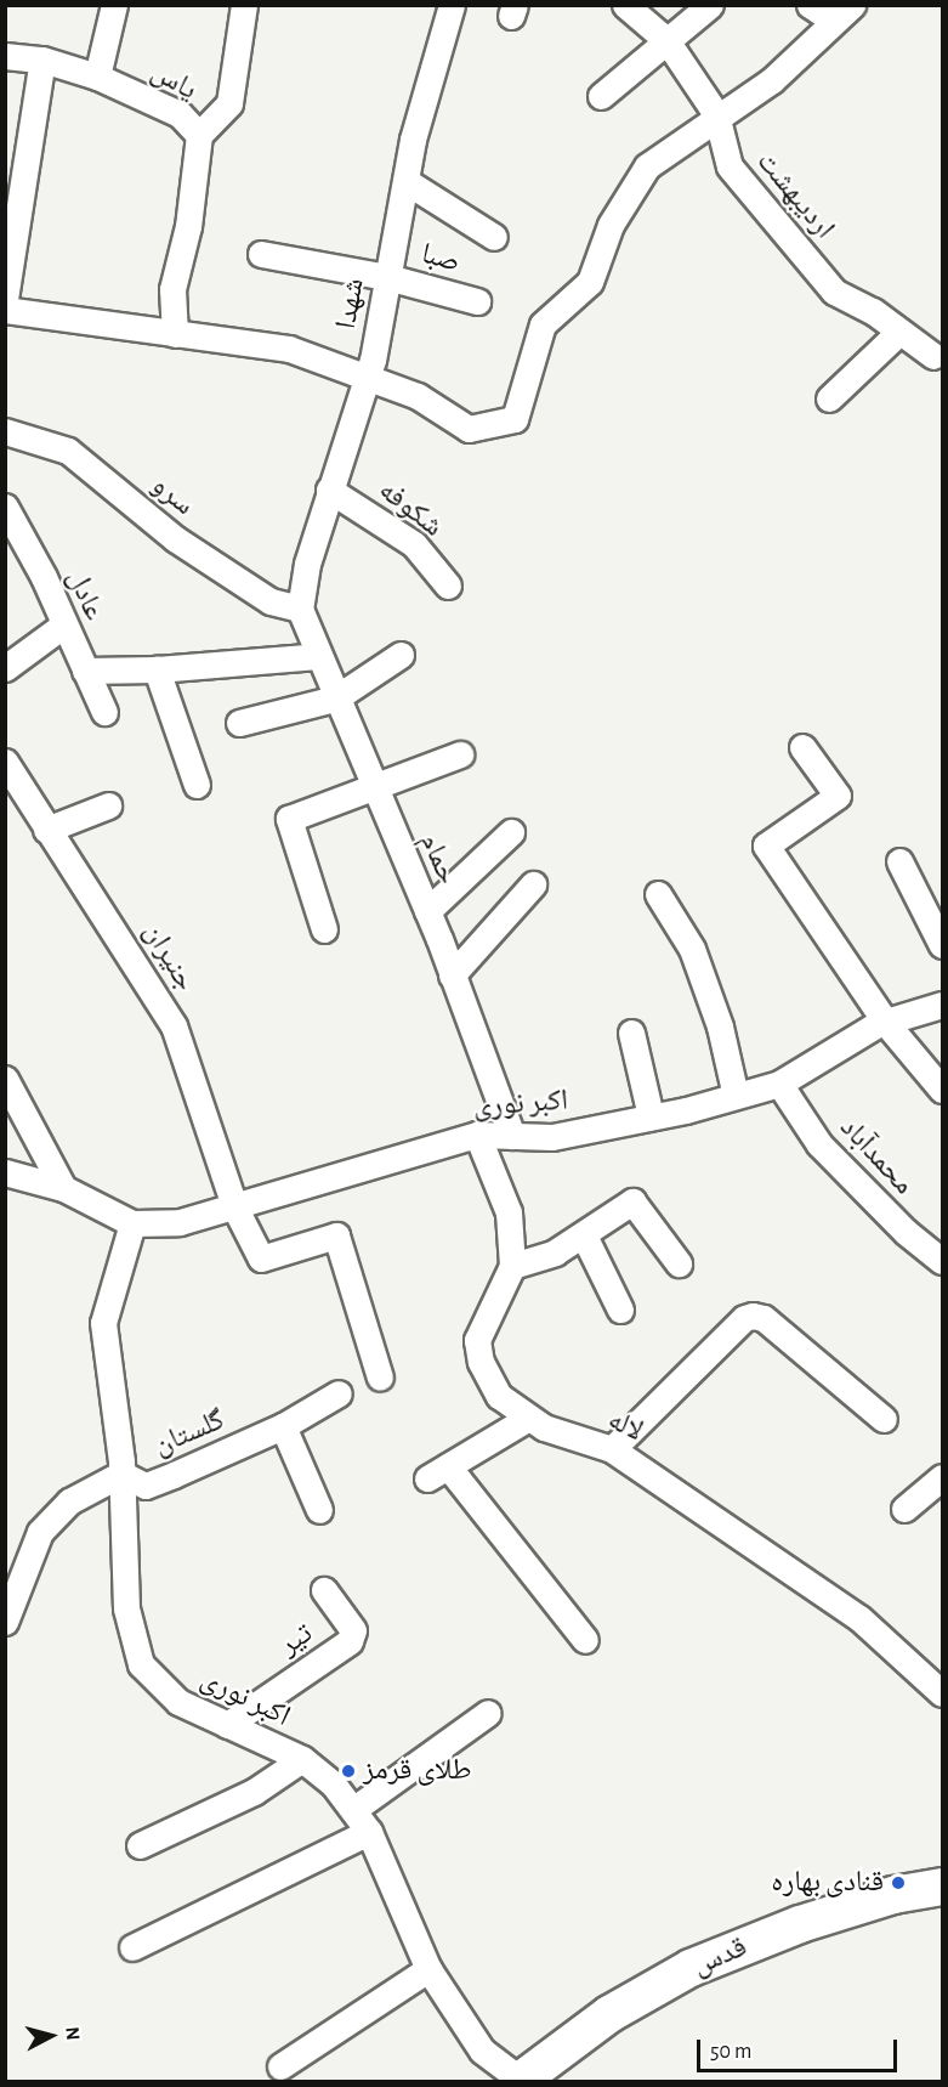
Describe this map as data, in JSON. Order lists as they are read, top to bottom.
{
  "streets": {
    "main road": ["قدس"],
    "street": [
      "یاس",
      "اردیبهشت",
      "صبا",
      "شهدا",
      "سرو",
      "شکوفه",
      "عادل",
      "حمام",
      "جنیران",
      "اکبر نوری",
      "محمدآباد",
      "لاله",
      "گلستان",
      "تیر"
    ]
  },
  "crossings": [
    ["صبا", "شهدا"],
    ["شهدا", "سرو"],
    ["شهدا", "شکوفه"],
    ["شهدا", "حمام"],
    ["سرو", "حمام"],
    ["حمام", "اکبر نوری"],
    ["جنیران", "اکبر نوری"],
    ["اکبر نوری", "محمدآباد"],
    ["اکبر نوری", "گلستان"],
    ["اکبر نوری", "تیر"],
    ["اکبر نوری", "قدس"]
  ],
  "places": ["طلای قرمز", "قنادی بهاره"],
  "scale_bar": "50 m",
  "north": "right"
}
